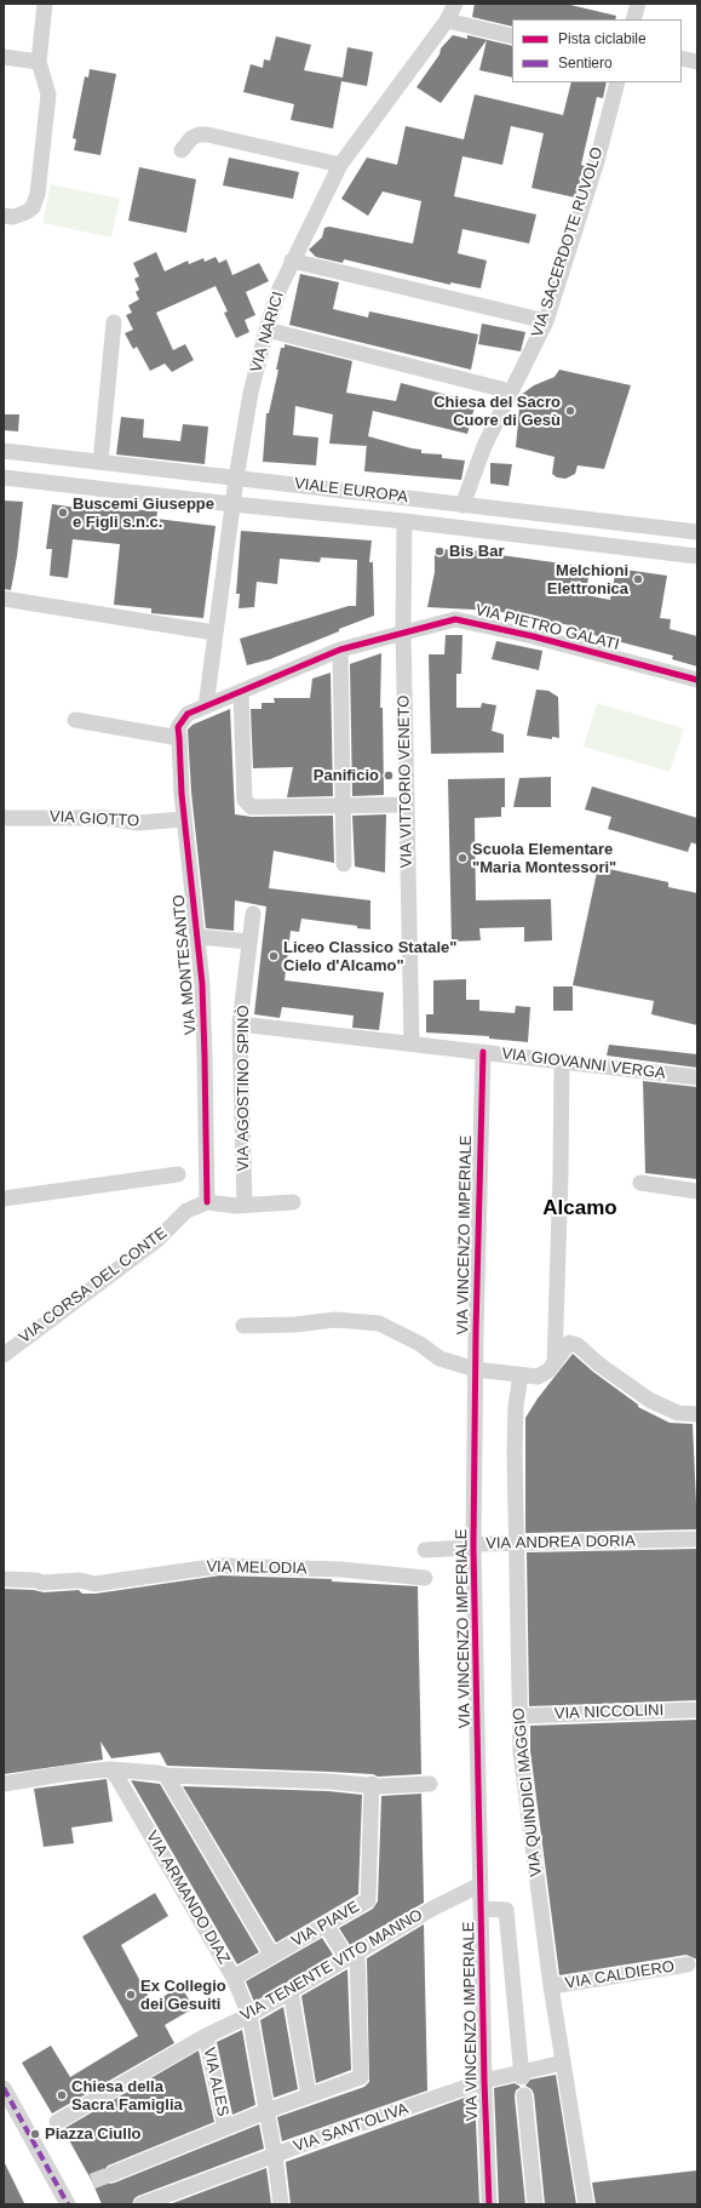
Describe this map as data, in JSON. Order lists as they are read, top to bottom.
{
  "streets": {
    "street": [
      "VIA SACERDOTE RUVOLO",
      "VIA NARICI",
      "VIALE EUROPA",
      "VIA PIETRO GALATI",
      "VIA VITTORIO VENETO",
      "VIA GIOTTO",
      "VIA MONTESANTO",
      "VIA GIOVANNI VERGA",
      "VIA AGOSTINO SPINÒ",
      "VIA VINCENZO IMPERIALE",
      "VIA CORSA DEL CONTE",
      "VIA ANDREA DORIA",
      "VIA MELODIA",
      "VIA NICCOLINI",
      "VIA QUINDICI MAGGIO",
      "VIA ARMANDO DIAZ",
      "VIA PIAVE",
      "VIA TENENTE VITO MANNO",
      "VIA CALDIERO",
      "VIA ALES",
      "VIA SANT'OLIVA"
    ]
  },
  "crossings": [
    ["VIA SACERDOTE RUVOLO", "VIALE EUROPA"],
    ["VIA NARICI", "VIALE EUROPA"],
    ["VIA NARICI", "VIA PIETRO GALATI"],
    ["VIALE EUROPA", "VIA VITTORIO VENETO"],
    ["VIA PIETRO GALATI", "VIA VITTORIO VENETO"],
    ["VIA PIETRO GALATI", "VIA MONTESANTO"],
    ["VIA VITTORIO VENETO", "VIA GIOVANNI VERGA"],
    ["VIA GIOTTO", "VIA MONTESANTO"],
    ["VIA MONTESANTO", "VIA CORSA DEL CONTE"],
    ["VIA GIOVANNI VERGA", "VIA AGOSTINO SPINÒ"],
    ["VIA GIOVANNI VERGA", "VIA VINCENZO IMPERIALE"],
    ["VIA AGOSTINO SPINÒ", "VIA CORSA DEL CONTE"],
    ["VIA VINCENZO IMPERIALE", "VIA ANDREA DORIA"],
    ["VIA VINCENZO IMPERIALE", "VIA TENENTE VITO MANNO"],
    ["VIA VINCENZO IMPERIALE", "VIA SANT'OLIVA"],
    ["VIA ANDREA DORIA", "VIA QUINDICI MAGGIO"],
    ["VIA NICCOLINI", "VIA QUINDICI MAGGIO"],
    ["VIA QUINDICI MAGGIO", "VIA CALDIERO"],
    ["VIA QUINDICI MAGGIO", "VIA SANT'OLIVA"],
    ["VIA ARMANDO DIAZ", "VIA PIAVE"],
    ["VIA ARMANDO DIAZ", "VIA TENENTE VITO MANNO"],
    ["VIA ARMANDO DIAZ", "VIA SANT'OLIVA"],
    ["VIA TENENTE VITO MANNO", "VIA ALES"]
  ],
  "districts": ["Alcamo"],
  "places": [
    "Chiesa del Sacro Cuore di Gesù",
    "Buscemi Giuseppe e Figli s.n.c.",
    "Bis Bar",
    "Melchioni Elettronica",
    "Panificio",
    "Scuola Elementare \"Maria Montessori\"",
    "Liceo Classico Statale\" Cielo d'Alcamo\"",
    "Ex Collegio dei Gesuiti",
    "Chiesa della Sacra Famiglia",
    "Piazza Ciullo"
  ],
  "legend": ["Pista ciclabile", "Sentiero"]
}
